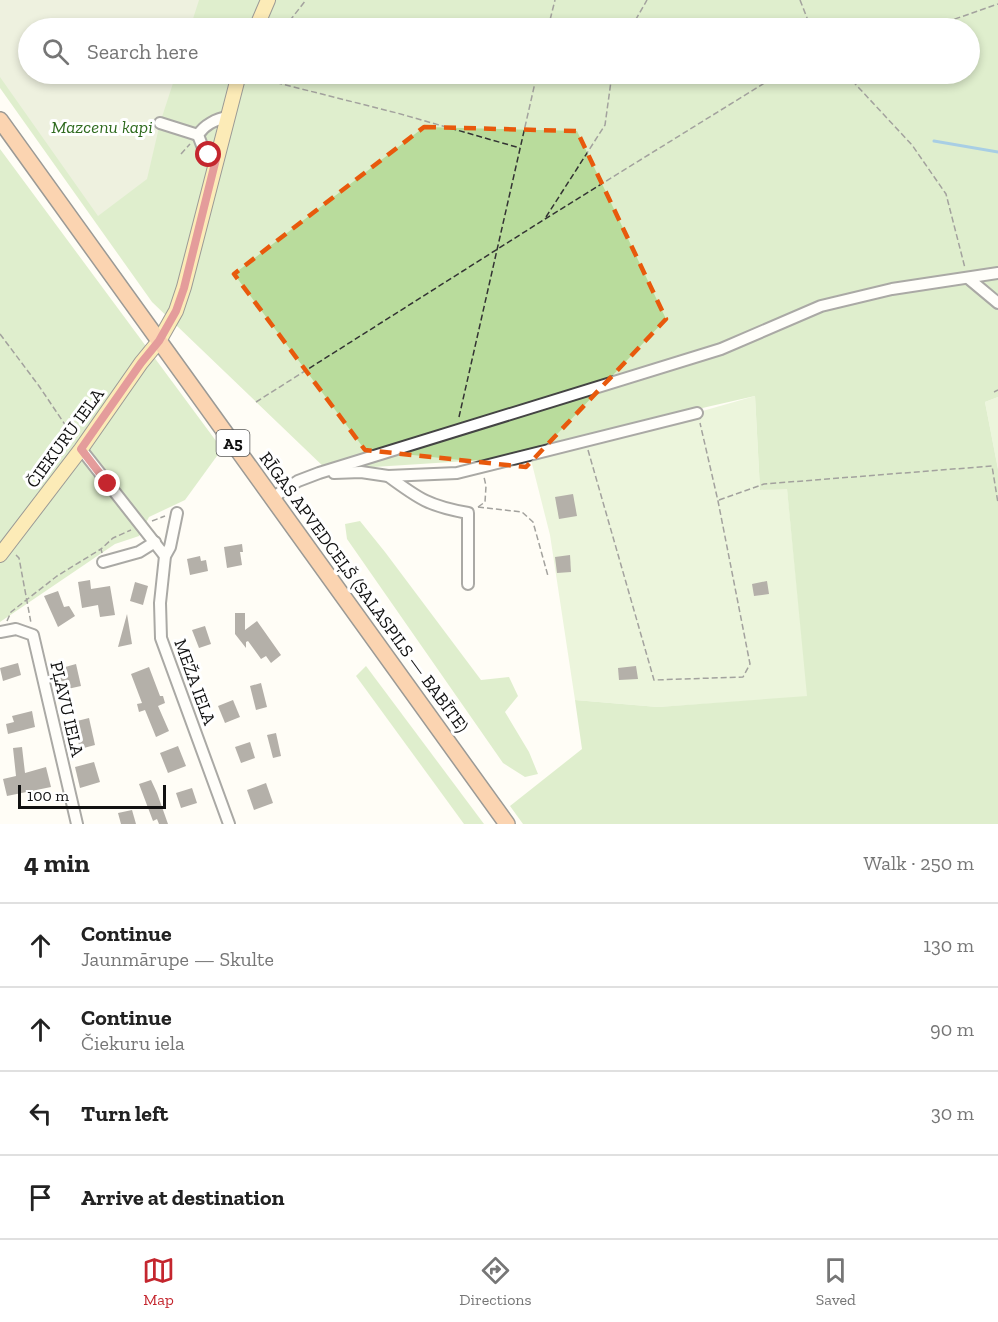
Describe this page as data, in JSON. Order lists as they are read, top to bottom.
{
  "streets": {
    "highway": ["A5", "RĪGAS APVEDCEĻŠ (SALASPILS — BABĪTE)"],
    "main road": ["ČIEKURU IELA"],
    "street": ["MEŽA IELA", "PĻAVU IELA"]
  },
  "crossings": [
    ["ČIEKURU IELA", "RĪGAS APVEDCEĻŠ (SALASPILS — BABĪTE)"]
  ],
  "parks": ["Mazcenu kapi"],
  "scale_bar": "100 m",
  "page": {
    "search": "Search here",
    "scale": "100 m",
    "heading": ["4 min", "Walk · 250 m"],
    "list": [
      ["Continue", "Jaunmārupe — Skulte", "130 m"],
      ["Continue", "Čiekuru iela", "90 m"],
      ["Turn left", "30 m"],
      "Arrive at destination"
    ],
    "nav": ["Map", "Directions", "Saved"]
  }
}
